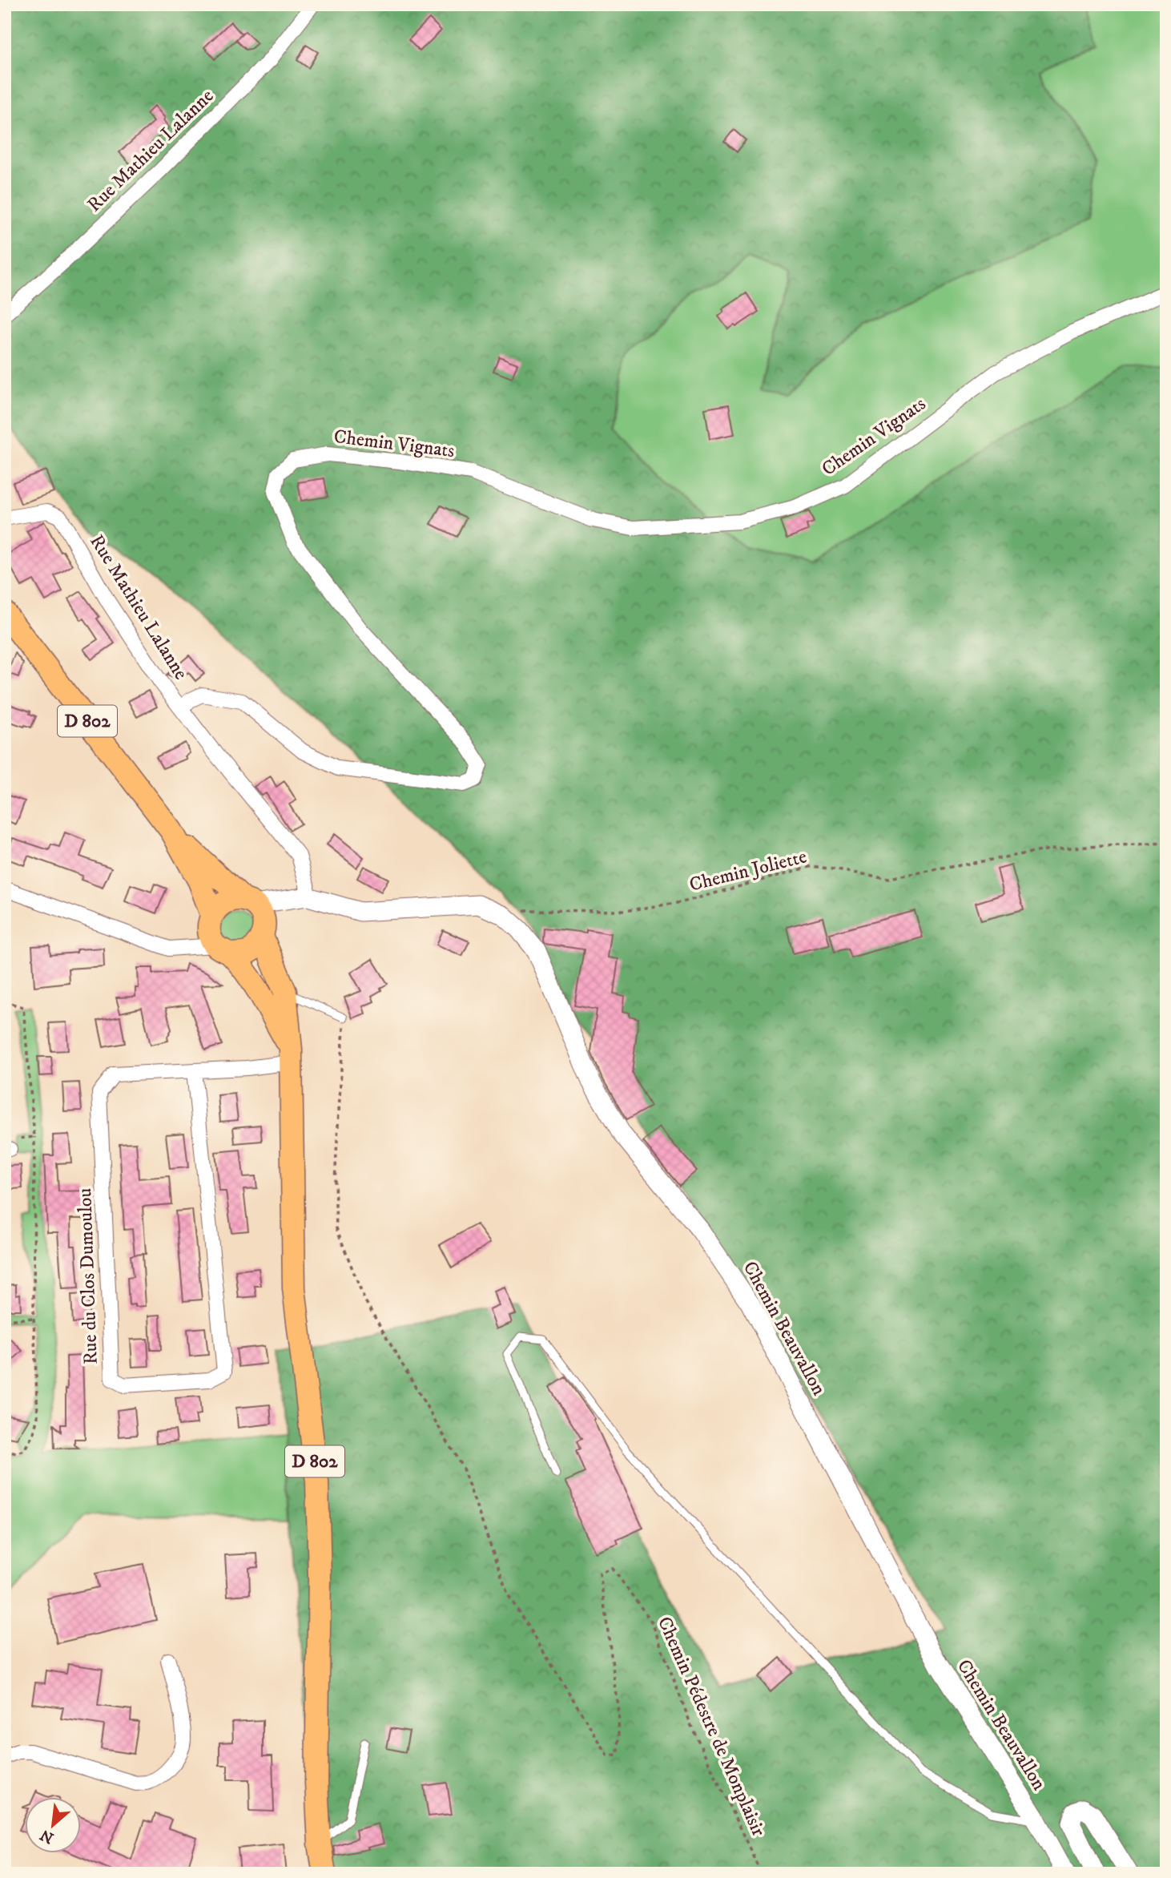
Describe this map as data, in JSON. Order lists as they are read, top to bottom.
{
  "streets": {
    "main road": ["D 802"],
    "street": [
      "Rue Mathieu Lalanne",
      "Chemin Vignats",
      "Rue du Clos Dumoulou",
      "Chemin Beauvallon"
    ],
    "path": ["Chemin Joliette", "Chemin Pédestre de Monplaisir"]
  },
  "crossings": [
    ["Rue Mathieu Lalanne", "Chemin Vignats"],
    ["D 802", "Rue du Clos Dumoulou"],
    ["D 802", "Chemin Beauvallon"],
    ["Chemin Joliette", "Chemin Beauvallon"]
  ],
  "north": "bottom left"
}
